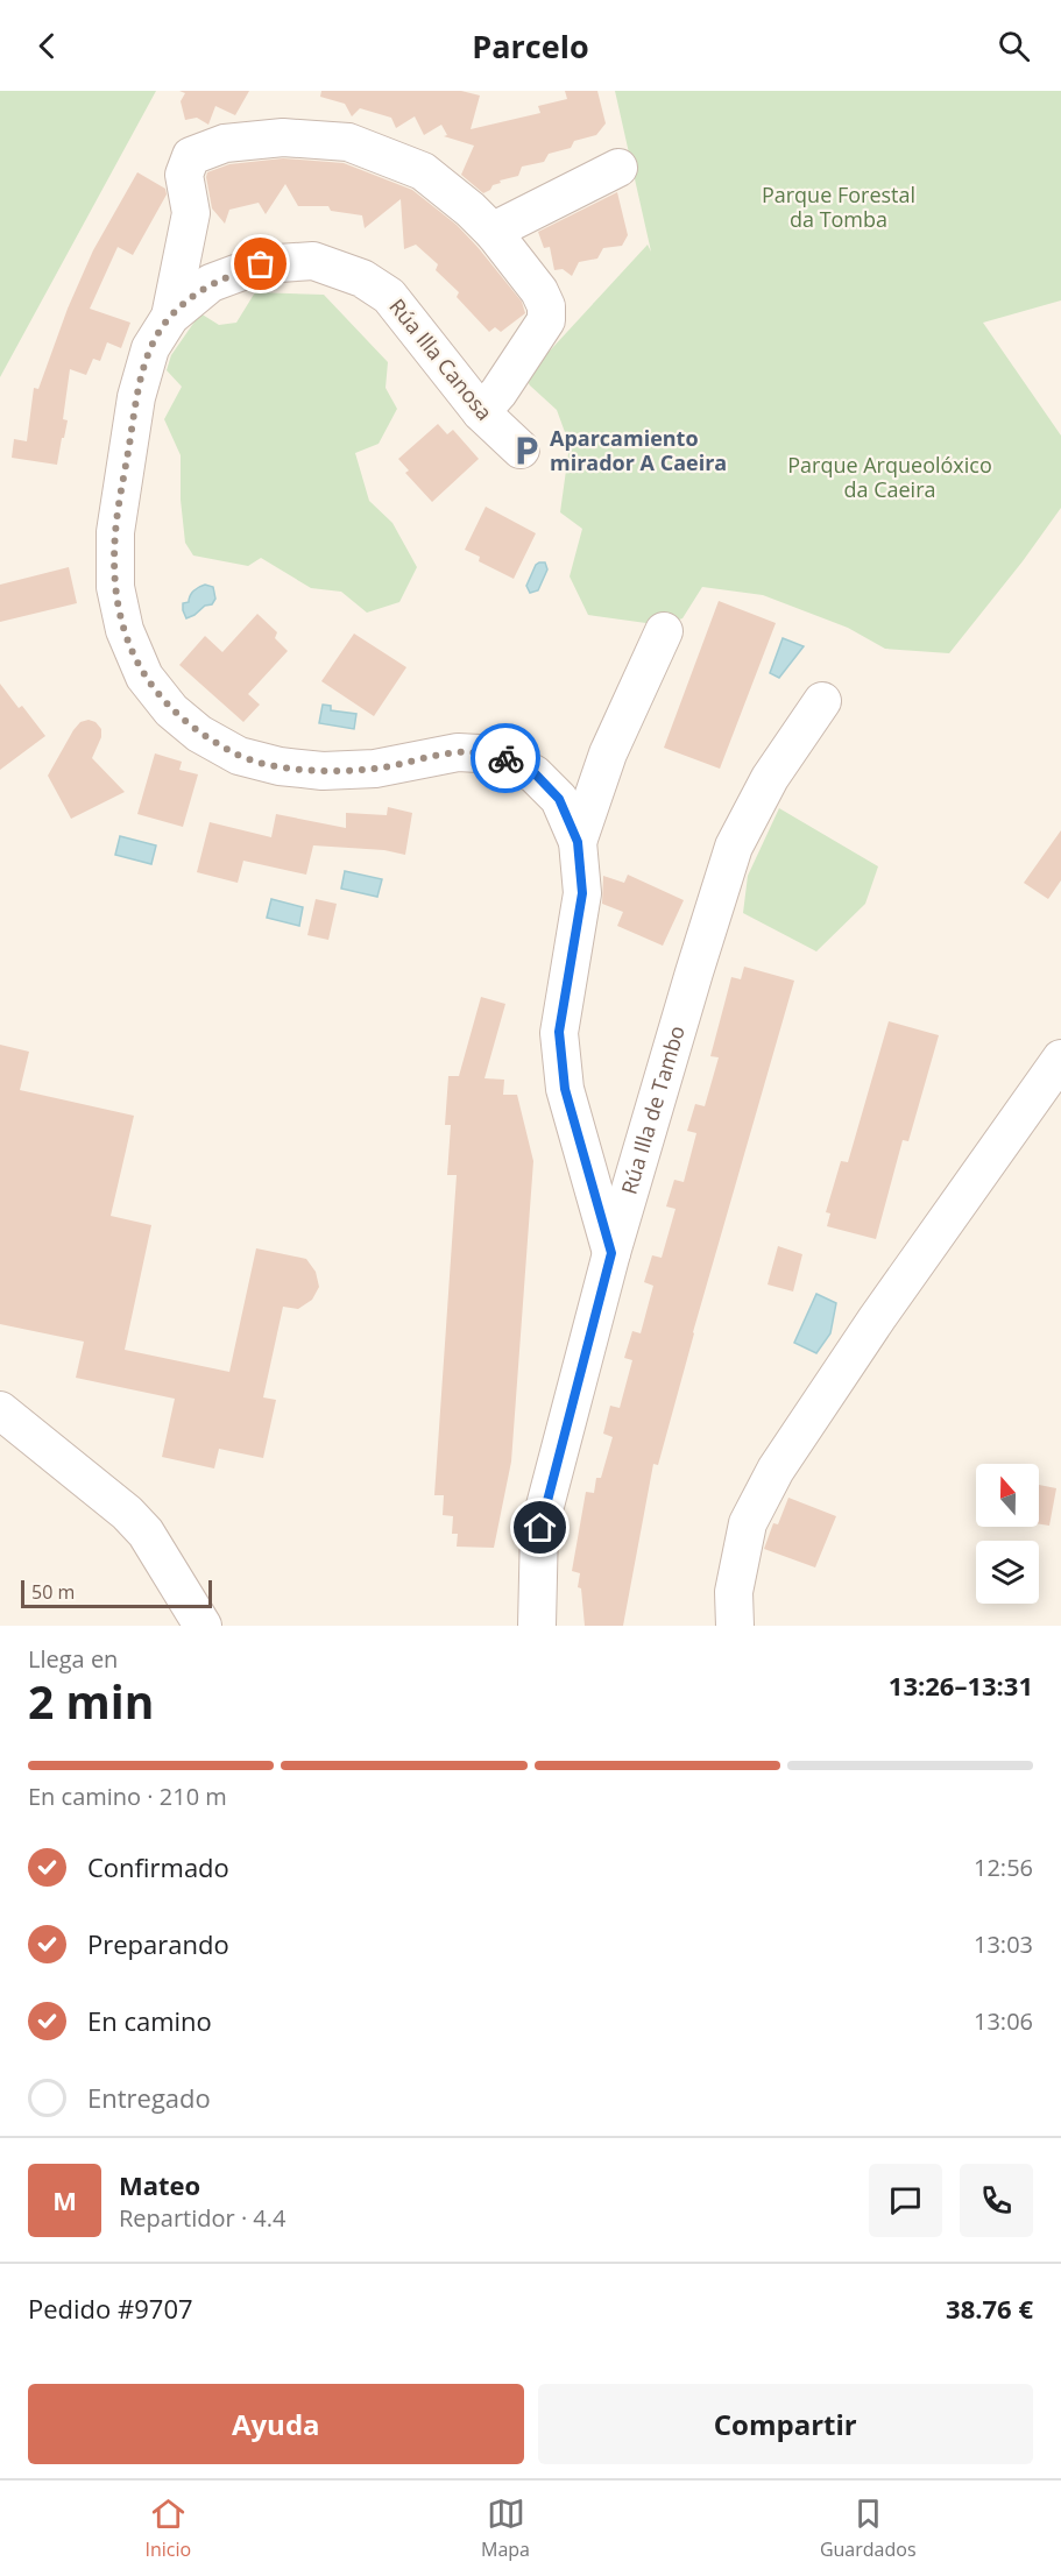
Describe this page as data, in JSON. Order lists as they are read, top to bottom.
{
  "streets": {
    "street": ["Rúa Illa Canosa", "Rúa Illa de Tambo"]
  },
  "crossings": [
    ["Rúa Illa Canosa", "Rúa Illa de Tambo"]
  ],
  "parks": ["Parque Forestal da Tomba", "Parque Arqueolóxico da Caeira"],
  "places": {
    "parking": ["Aparcamiento mirador A Caeira"]
  },
  "scale_bar": "50 m",
  "north": "top",
  "page": {
    "header": "Parcelo",
    "scale": "50 m",
    "heading": ["2 min", "Llega en", "13:26–13:31"],
    "panel": [
      "Mateo",
      "Repartidor · 4.4",
      "Pedido #9707",
      "38.76 €"
    ],
    "bar": "En camino · 210 m",
    "list": [
      ["Confirmado", "12:56"],
      ["Preparando", "13:03"],
      ["En camino", "13:06"],
      "Entregado"
    ],
    "round": "M",
    "buttons": ["Ayuda", "Compartir"],
    "tabs": ["Inicio", "Mapa", "Guardados"]
  }
}
